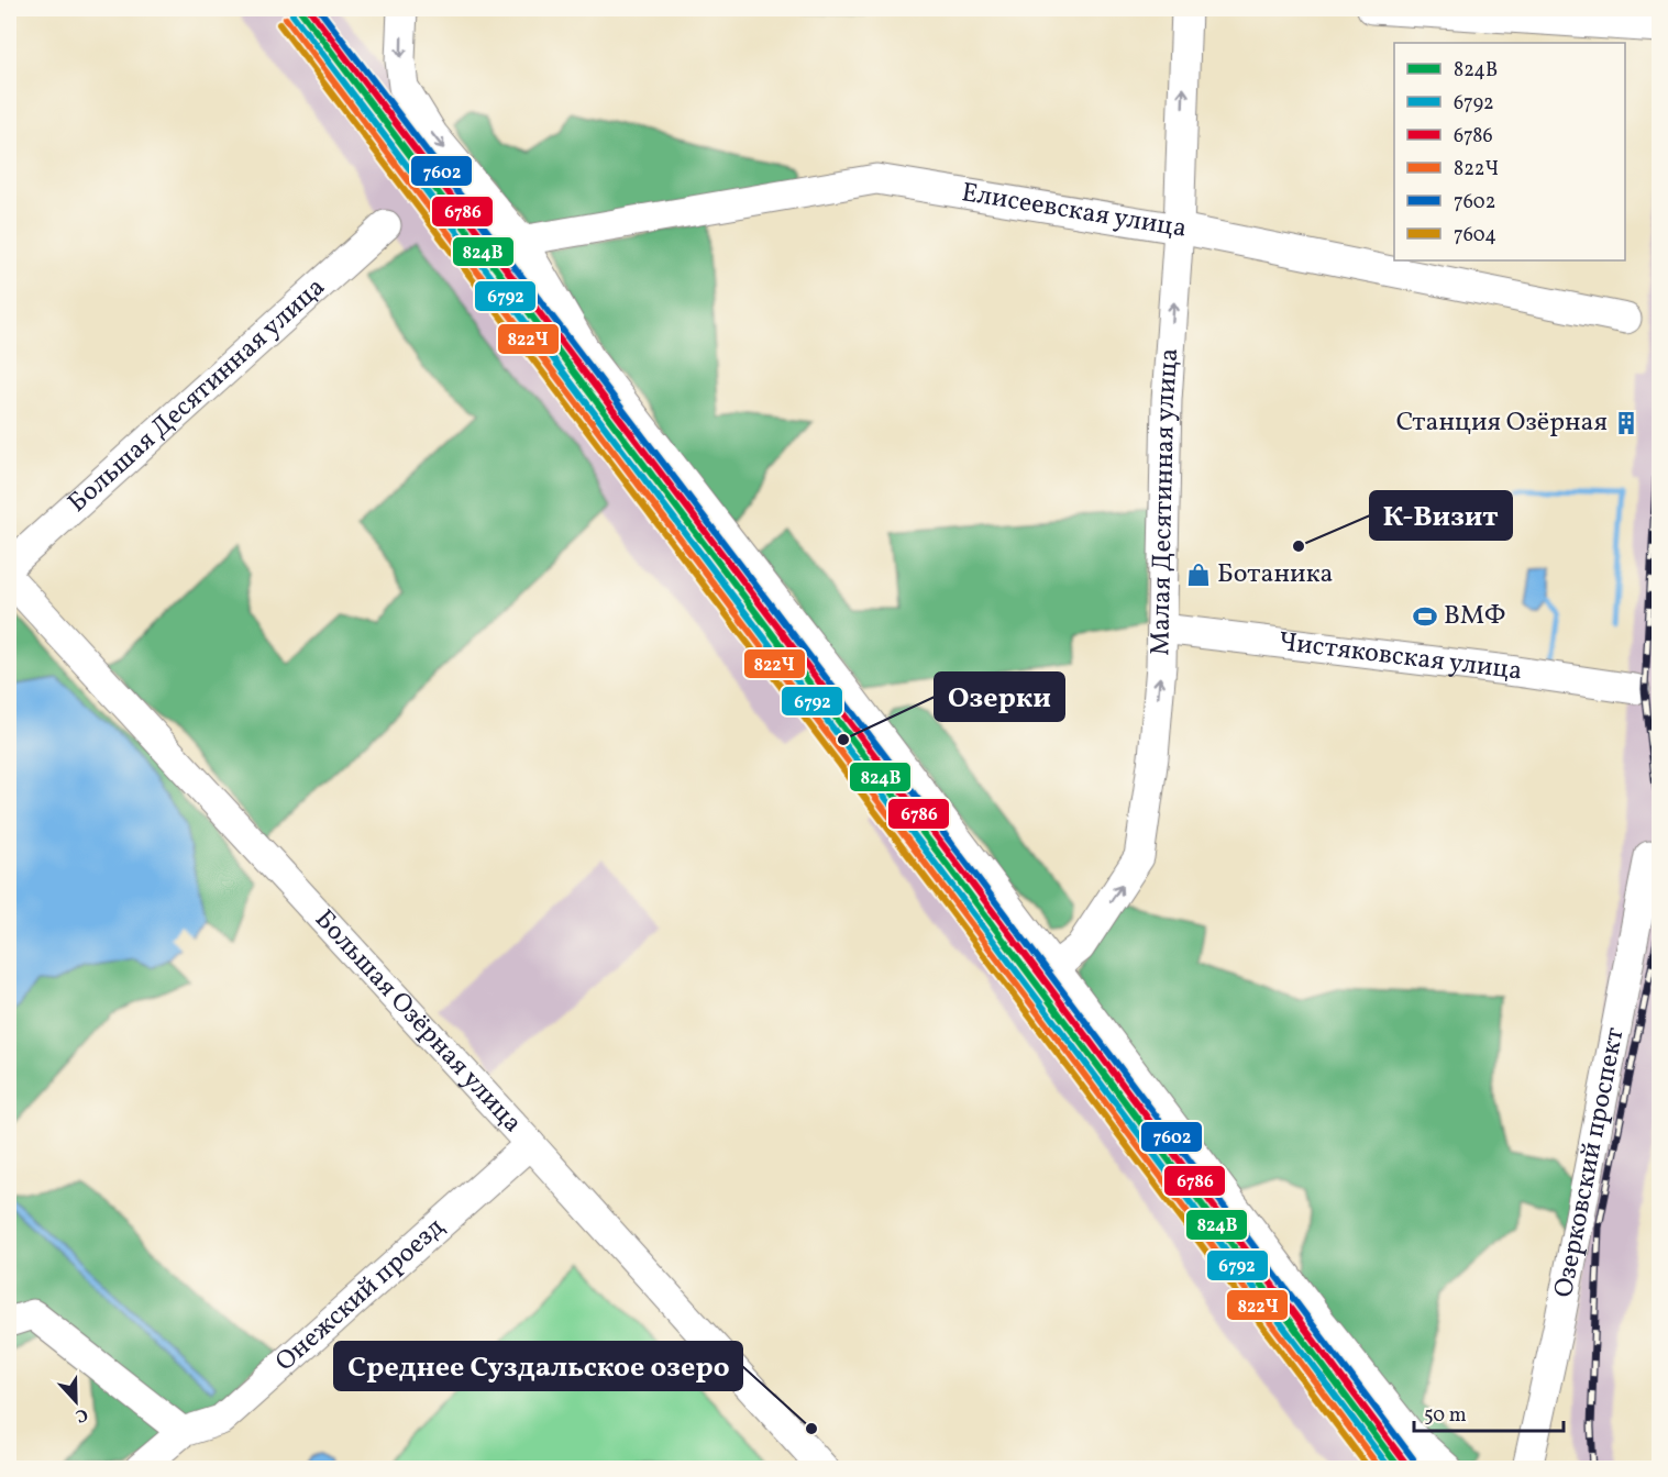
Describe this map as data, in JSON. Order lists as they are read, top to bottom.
{
  "streets": {
    "street": [
      "Елисеевская улица",
      "Большая Десятинная улица",
      "Малая Десятинная улица",
      "Чистяковская улица",
      "Большая Озёрная улица",
      "Озерковский проспект",
      "Онежский проезд"
    ]
  },
  "crossings": [
    ["Елисеевская улица", "Малая Десятинная улица"],
    ["Малая Десятинная улица", "Чистяковская улица"],
    ["Большая Озёрная улица", "Онежский проезд"]
  ],
  "one_way": ["Малая Десятинная улица"],
  "places": {
    "building": ["Станция Озёрная"],
    "other": ["К-Визит", "Озерки", "Среднее Суздальское озеро"],
    "shop": ["Ботаника"],
    "sports": ["ВМФ"]
  },
  "lines": [
    "transit line 824В",
    "transit line 6786",
    "transit line 7602",
    "transit line 6792",
    "transit line 822Ч",
    "transit line 7604"
  ],
  "legend": [
    "824В",
    "6792",
    "6786",
    "822Ч",
    "7602",
    "7604"
  ],
  "scale_bar": "50 m",
  "north": "bottom"
}
